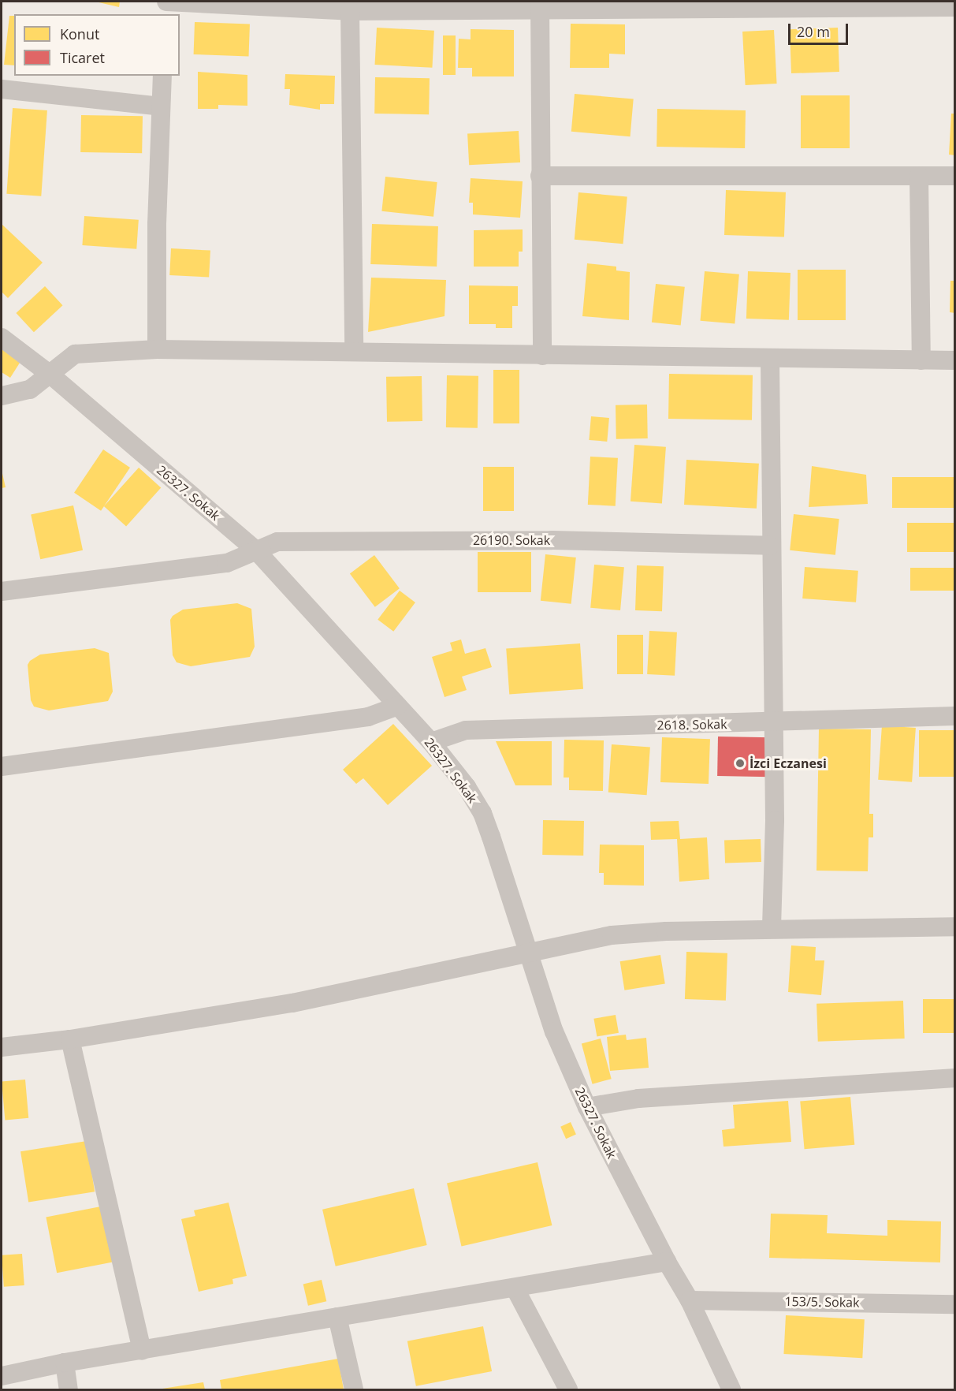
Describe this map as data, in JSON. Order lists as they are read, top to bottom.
{
  "streets": {
    "street": [
      "26327. Sokak",
      "26190. Sokak",
      "2618. Sokak",
      "153/5. Sokak"
    ]
  },
  "crossings": [
    ["26327. Sokak", "26190. Sokak"],
    ["26327. Sokak", "2618. Sokak"],
    ["26327. Sokak", "153/5. Sokak"]
  ],
  "places": ["İzci Eczanesi"],
  "legend": ["Konut", "Ticaret"],
  "scale_bar": "20 m"
}
